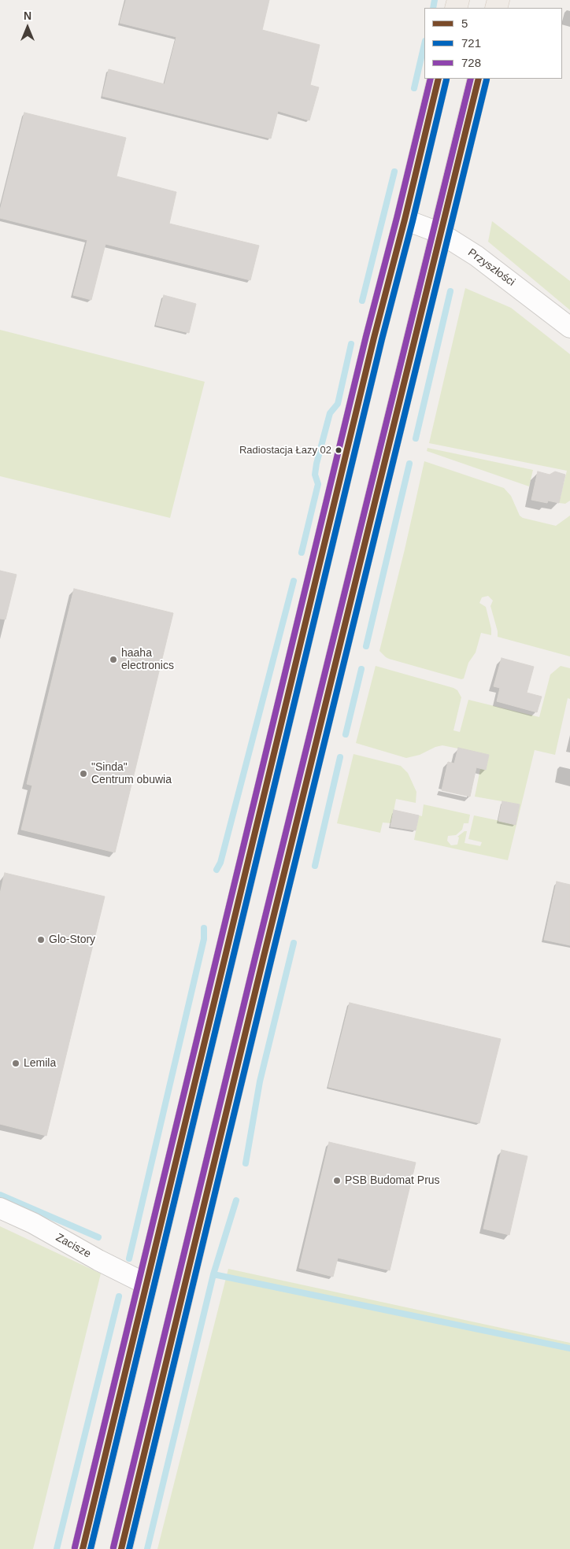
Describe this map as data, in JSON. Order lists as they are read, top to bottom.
{
  "streets": {
    "street": ["Przyszłości", "Zacisze"]
  },
  "places": [
    "Radiostacja Łazy 02",
    "haaha electronics",
    "\"Sinda\" Centrum obuwia",
    "Glo-Story",
    "Lemila",
    "PSB Budomat Prus"
  ],
  "lines": ["transit line 5", "transit line 728", "transit line 721"],
  "legend": ["5", "721", "728"],
  "north": "top"
}
